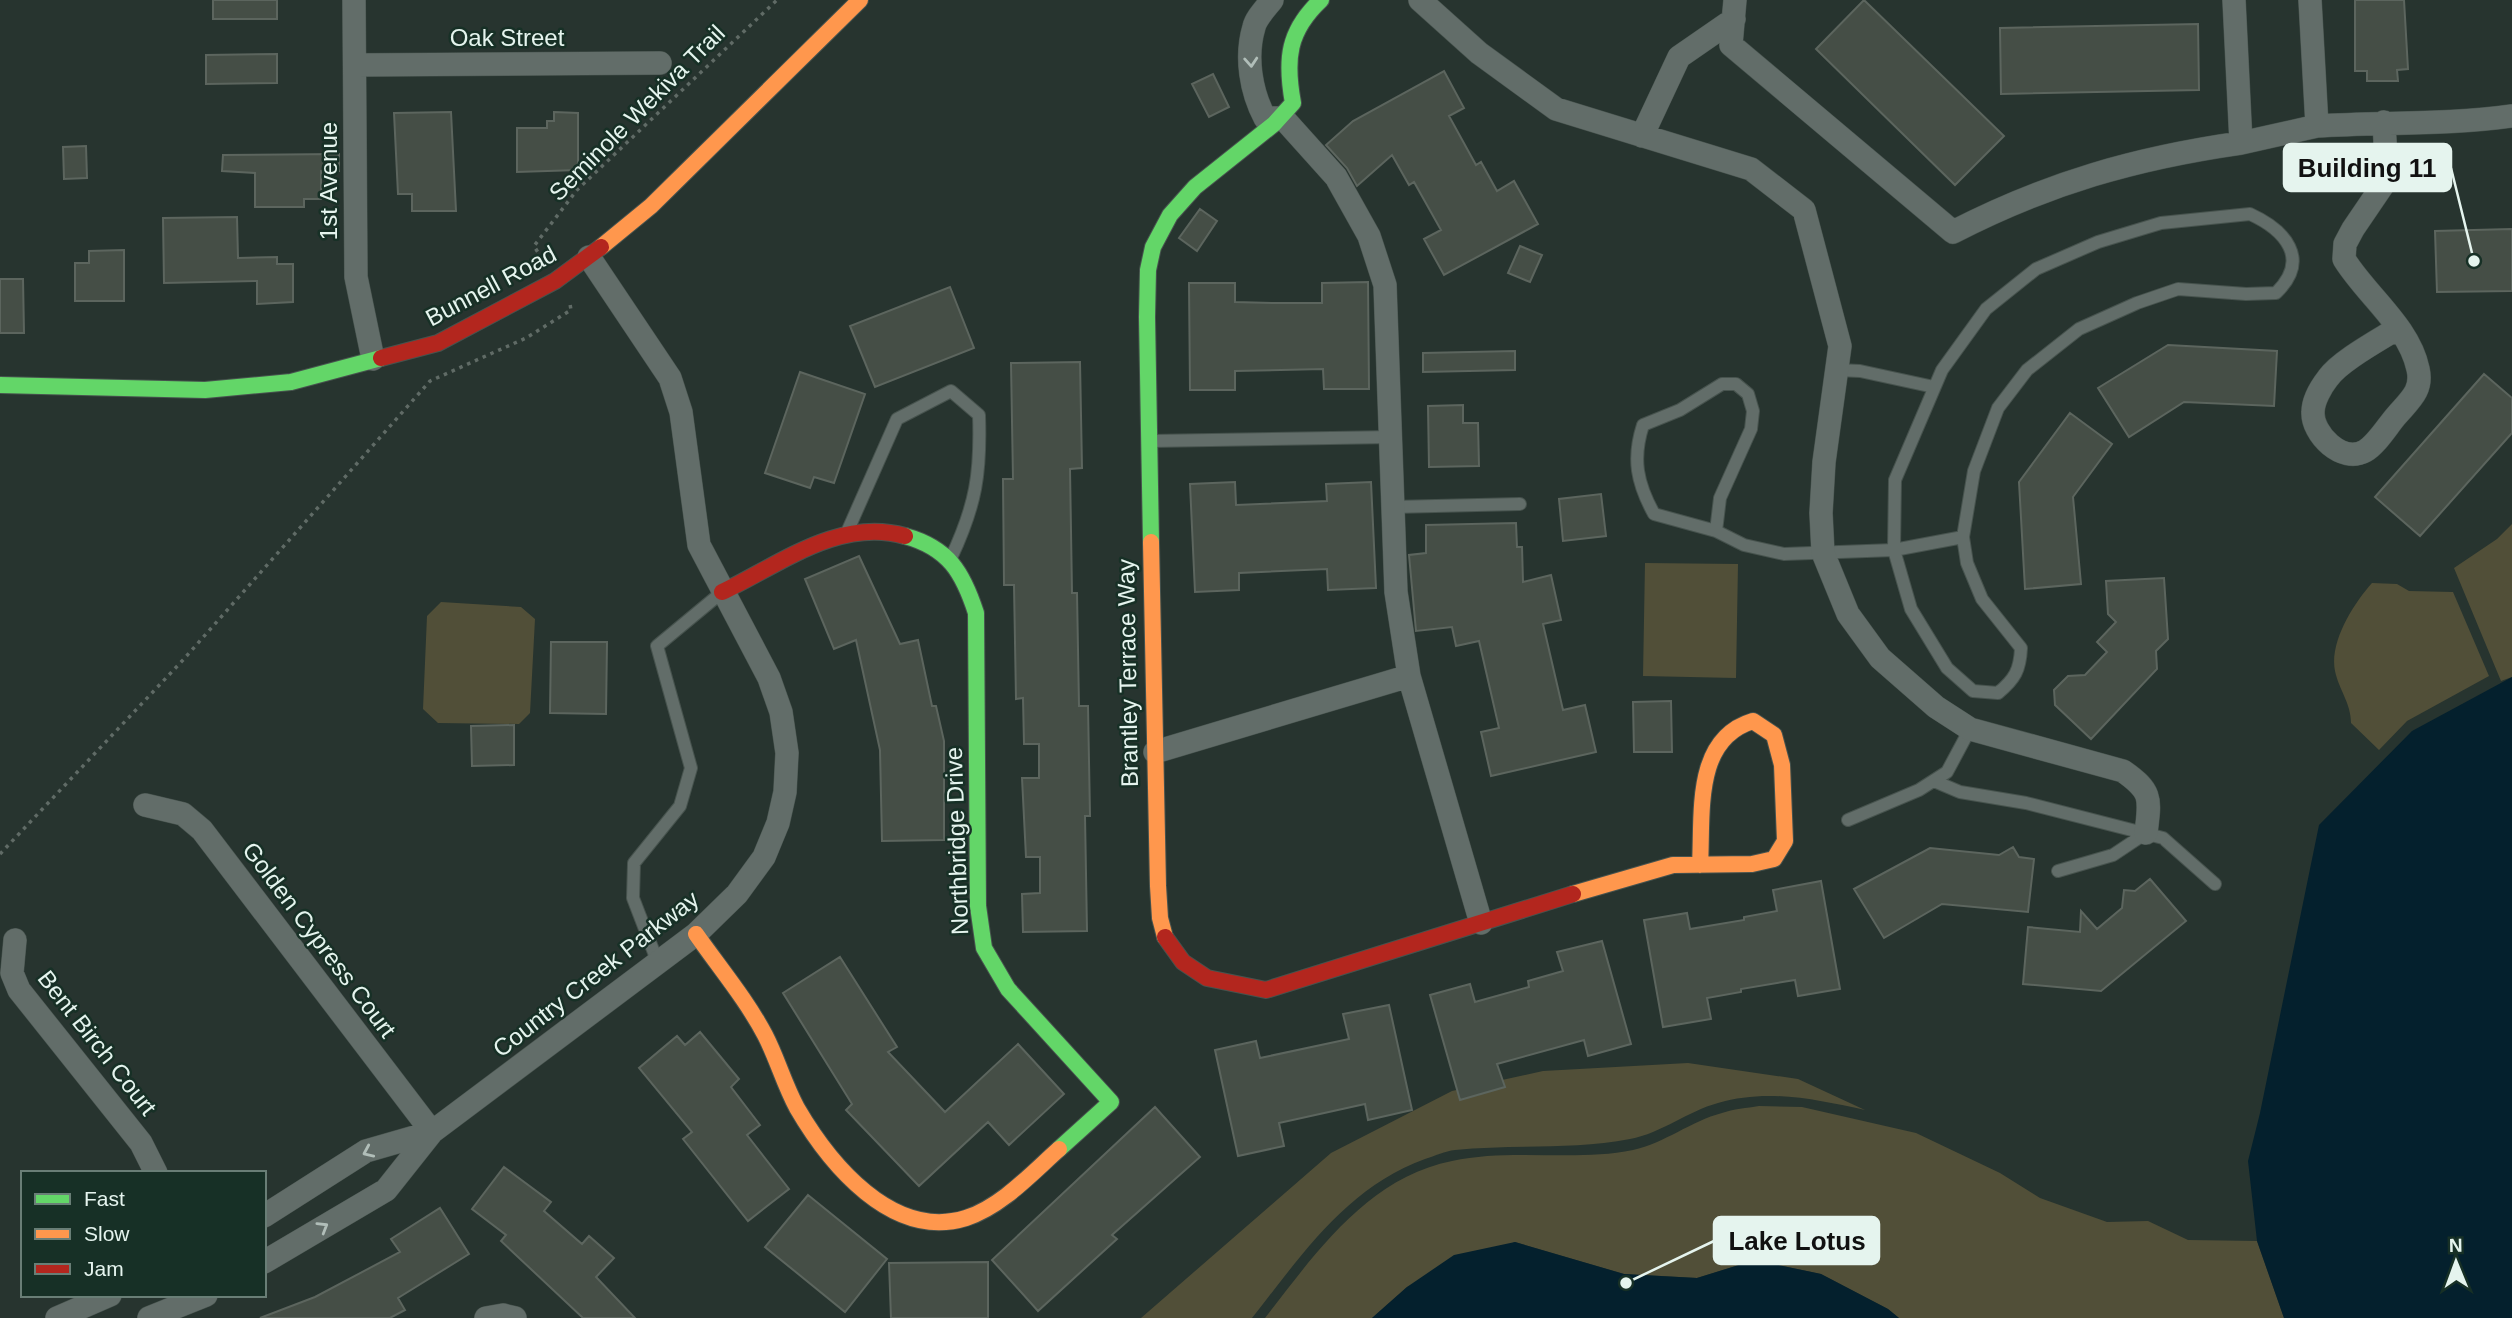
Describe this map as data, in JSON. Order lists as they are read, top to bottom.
{
  "streets": {
    "street": [
      "Oak Street",
      "1st Avenue",
      "Bunnell Road",
      "Brantley Terrace Way",
      "Northbridge Drive",
      "Golden Cypress Court",
      "Country Creek Parkway",
      "Bent Birch Court"
    ],
    "path": ["Seminole Wekiva Trail"]
  },
  "crossings": [
    ["Oak Street", "1st Avenue"],
    ["1st Avenue", "Bunnell Road"],
    ["Bunnell Road", "Country Creek Parkway"],
    ["Northbridge Drive", "Country Creek Parkway"],
    ["Golden Cypress Court", "Country Creek Parkway"]
  ],
  "places": ["Building 11", "Lake Lotus"],
  "legend": ["Fast", "Slow", "Jam"],
  "north": "top"
}
